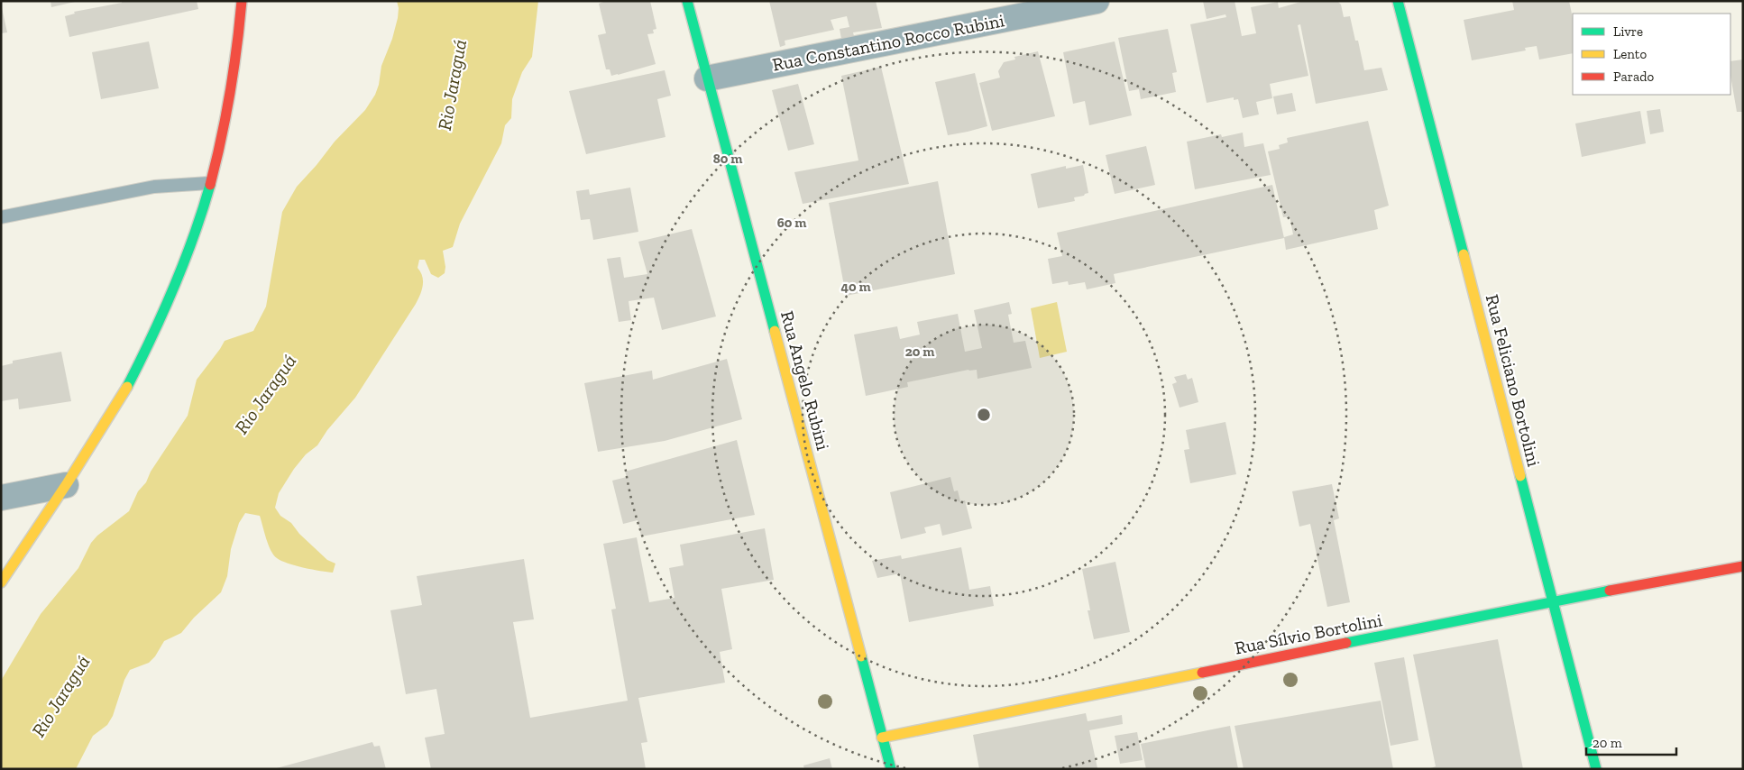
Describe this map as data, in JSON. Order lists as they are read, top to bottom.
{
  "streets": {
    "main road": ["Rua Angelo Rubini", "Rua Feliciano Bortolini", "Rua Sílvio Bortolini"],
    "street": ["Rua Constantino Rocco Rubini"]
  },
  "crossings": [
    ["Rua Constantino Rocco Rubini", "Rua Angelo Rubini"],
    ["Rua Angelo Rubini", "Rua Sílvio Bortolini"],
    ["Rua Feliciano Bortolini", "Rua Sílvio Bortolini"]
  ],
  "water": ["Rio Jaraguá"],
  "legend": ["Livre", "Lento", "Parado"],
  "scale_bar": "20 m",
  "rings": [
    "80 m",
    "60 m",
    "40 m",
    "20 m"
  ]
}
